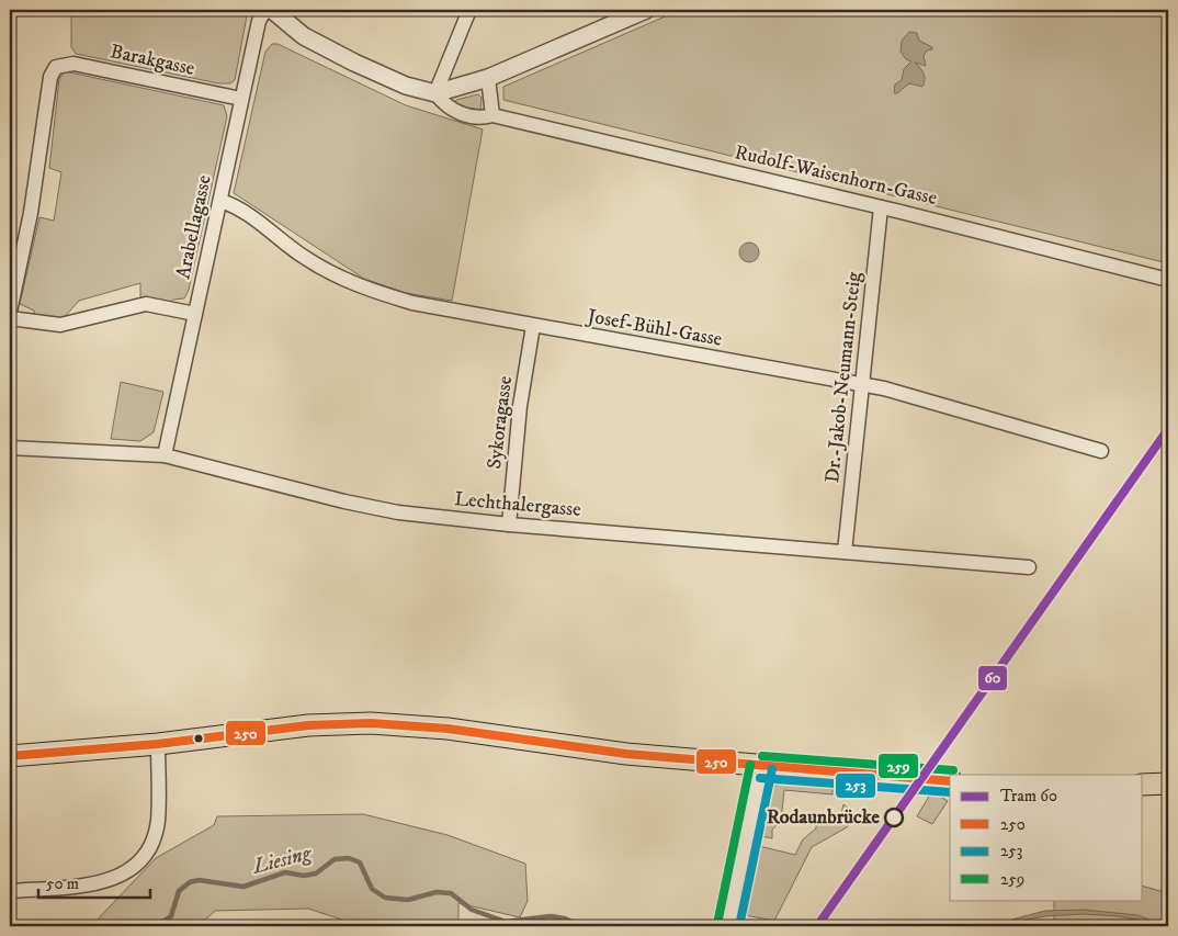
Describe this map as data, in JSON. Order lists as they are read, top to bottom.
{
  "streets": {
    "street": [
      "Barakgasse",
      "Rudolf-Waisenhorn-Gasse",
      "Arabellagasse",
      "Josef-Bühl-Gasse",
      "Dr.-Jakob-Neumann-Steig",
      "Sykoragasse",
      "Lechthalergasse"
    ]
  },
  "crossings": [
    ["Barakgasse", "Arabellagasse"],
    ["Rudolf-Waisenhorn-Gasse", "Dr.-Jakob-Neumann-Steig"],
    ["Arabellagasse", "Josef-Bühl-Gasse"],
    ["Arabellagasse", "Lechthalergasse"],
    ["Josef-Bühl-Gasse", "Dr.-Jakob-Neumann-Steig"],
    ["Josef-Bühl-Gasse", "Sykoragasse"],
    ["Dr.-Jakob-Neumann-Steig", "Lechthalergasse"],
    ["Sykoragasse", "Lechthalergasse"]
  ],
  "water": ["Liesing"],
  "places": ["Rodaunbrücke"],
  "lines": [
    "tram line 60",
    "transit line 250",
    "transit line 259",
    "transit line 253"
  ],
  "legend": [
    "Tram 60",
    "250",
    "253",
    "259"
  ],
  "scale_bar": "50 m"
}
